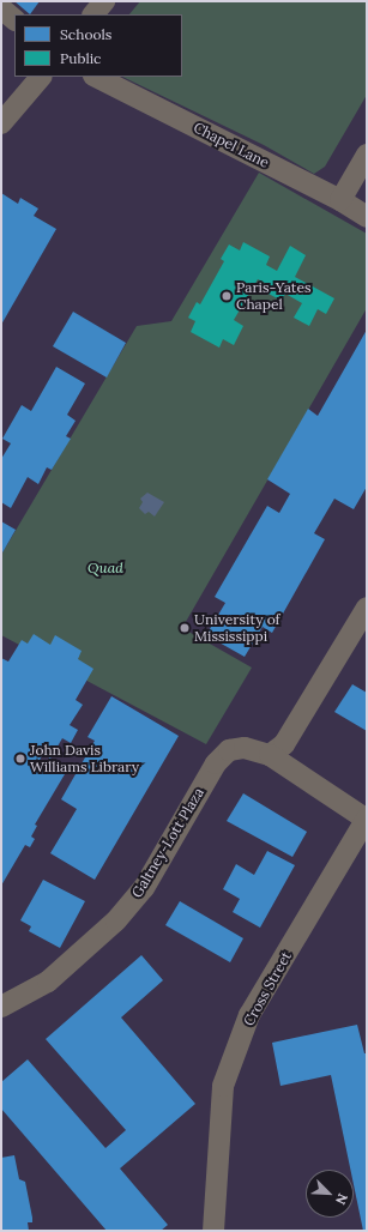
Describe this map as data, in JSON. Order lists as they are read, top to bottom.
{
  "streets": {
    "street": ["Chapel Lane", "Galtney-Lott Plaza", "Cross Street"]
  },
  "crossings": [
    ["Galtney-Lott Plaza", "Cross Street"]
  ],
  "parks": ["Quad"],
  "places": ["Paris-Yates Chapel", "University of Mississippi", "John Davis Williams Library"],
  "legend": ["Schools", "Public"],
  "north": "bottom right"
}
